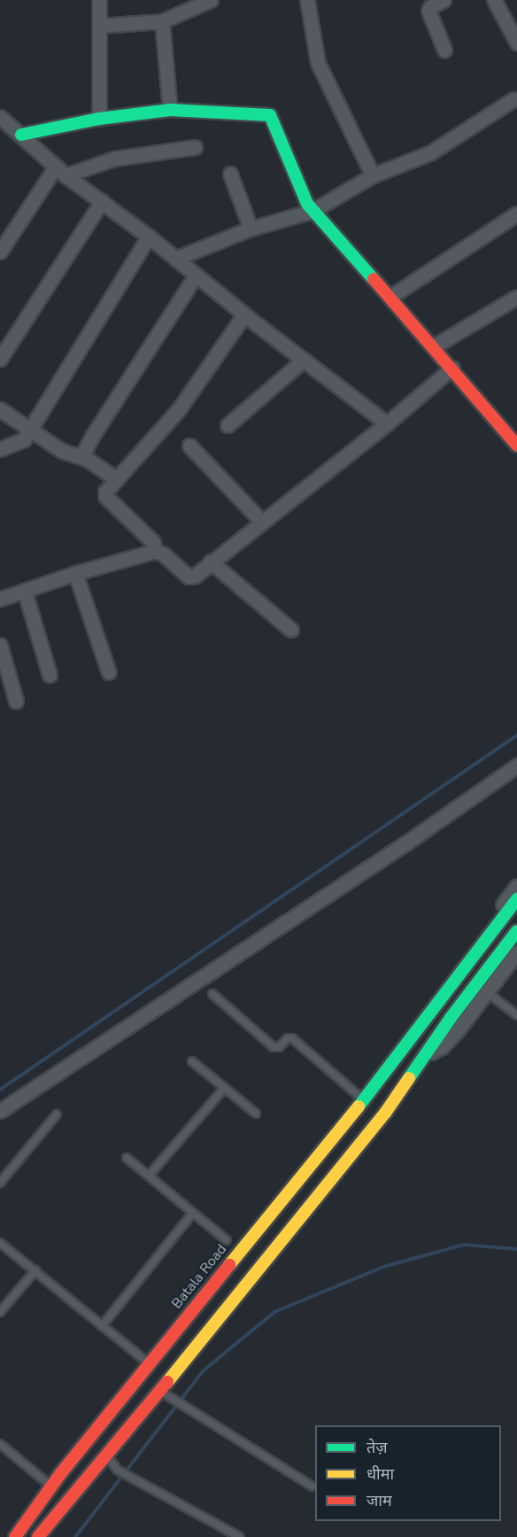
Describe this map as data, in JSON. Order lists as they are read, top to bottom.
{
  "streets": {
    "main road": ["Batala Road"]
  },
  "legend": ["तेज़", "धीमा", "जाम"]
}
